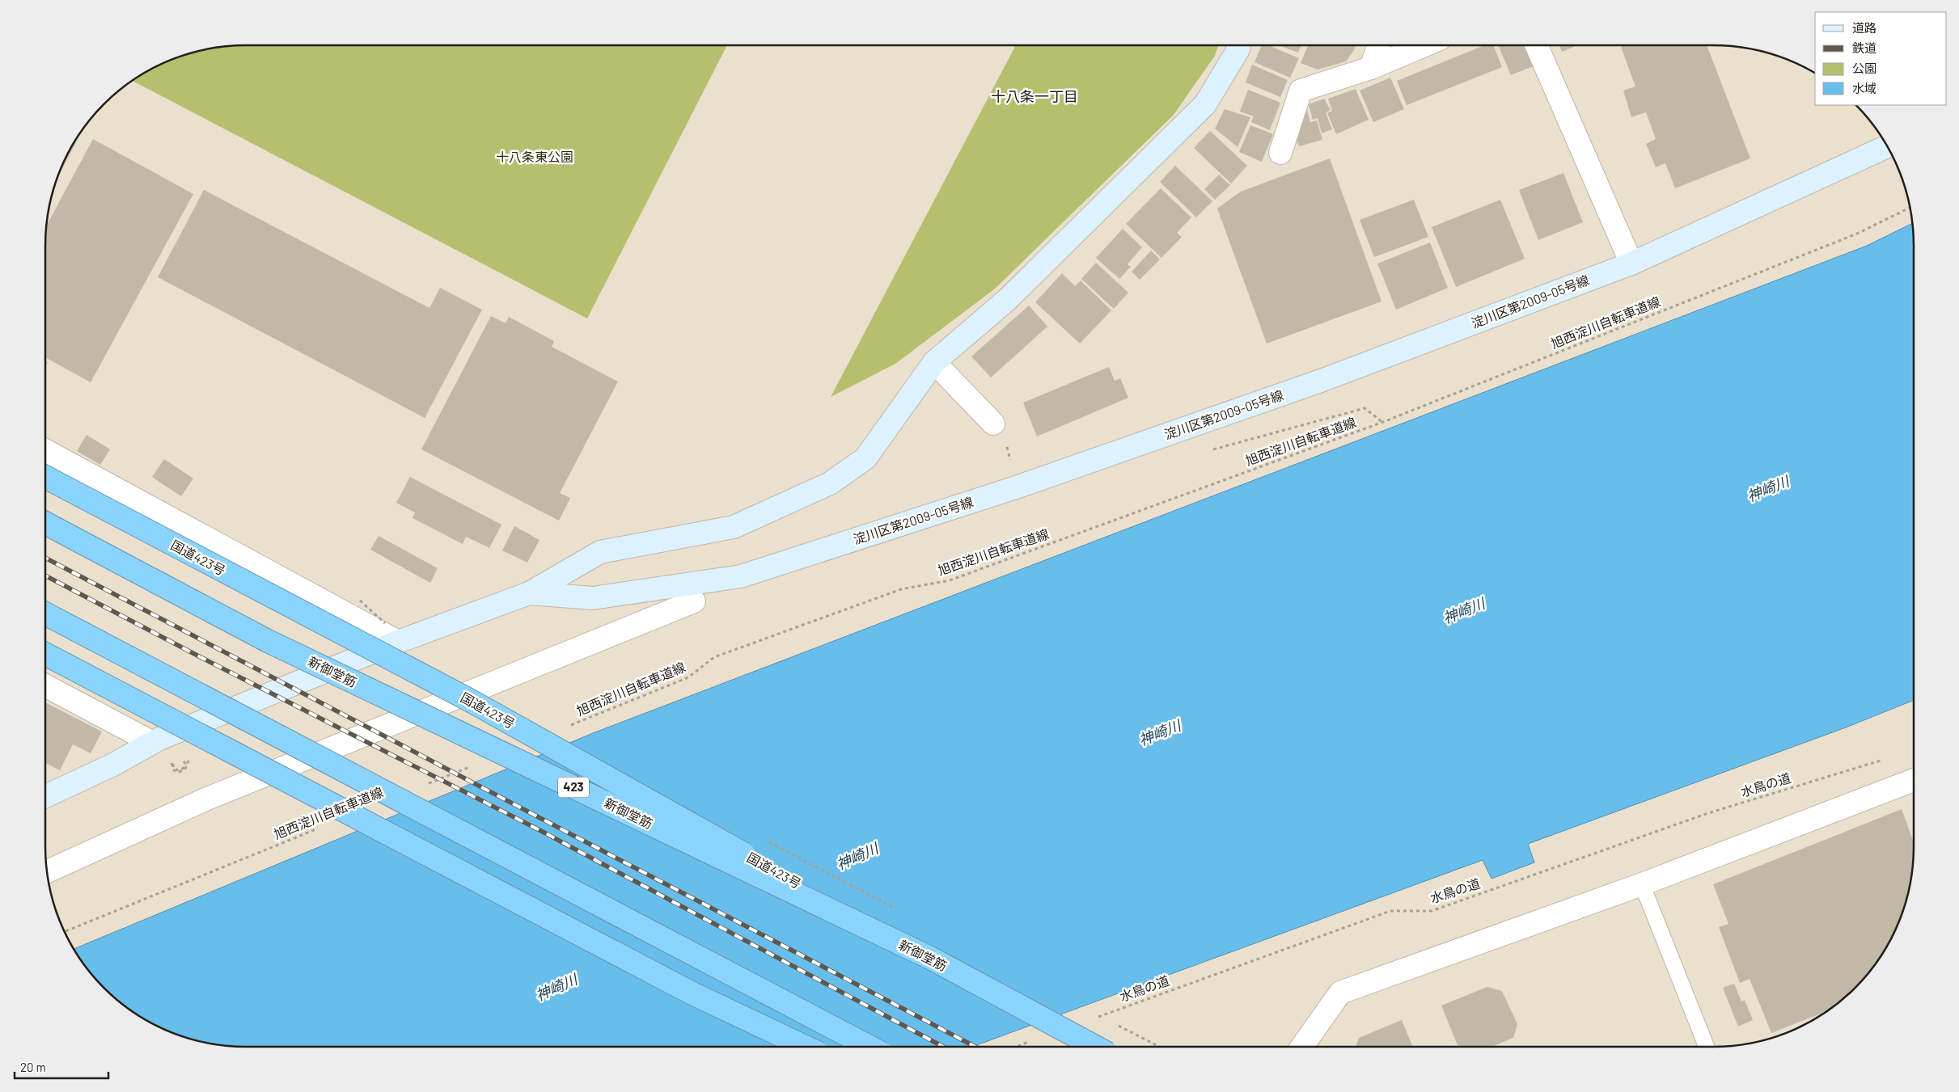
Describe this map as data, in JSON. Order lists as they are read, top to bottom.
{
  "streets": {
    "highway": ["国道423号", "新御堂筋", "423"],
    "street": ["淀川区第2009-05号線"],
    "path": ["旭西淀川自転車道線", "水鳥の道"]
  },
  "crossings": [
    ["国道423号", "新御堂筋"]
  ],
  "districts": ["十八条一丁目"],
  "water": ["神崎川"],
  "parks": ["十八条東公園"],
  "legend": [
    "道路",
    "鉄道",
    "公園",
    "水域"
  ],
  "scale_bar": "20 m"
}
